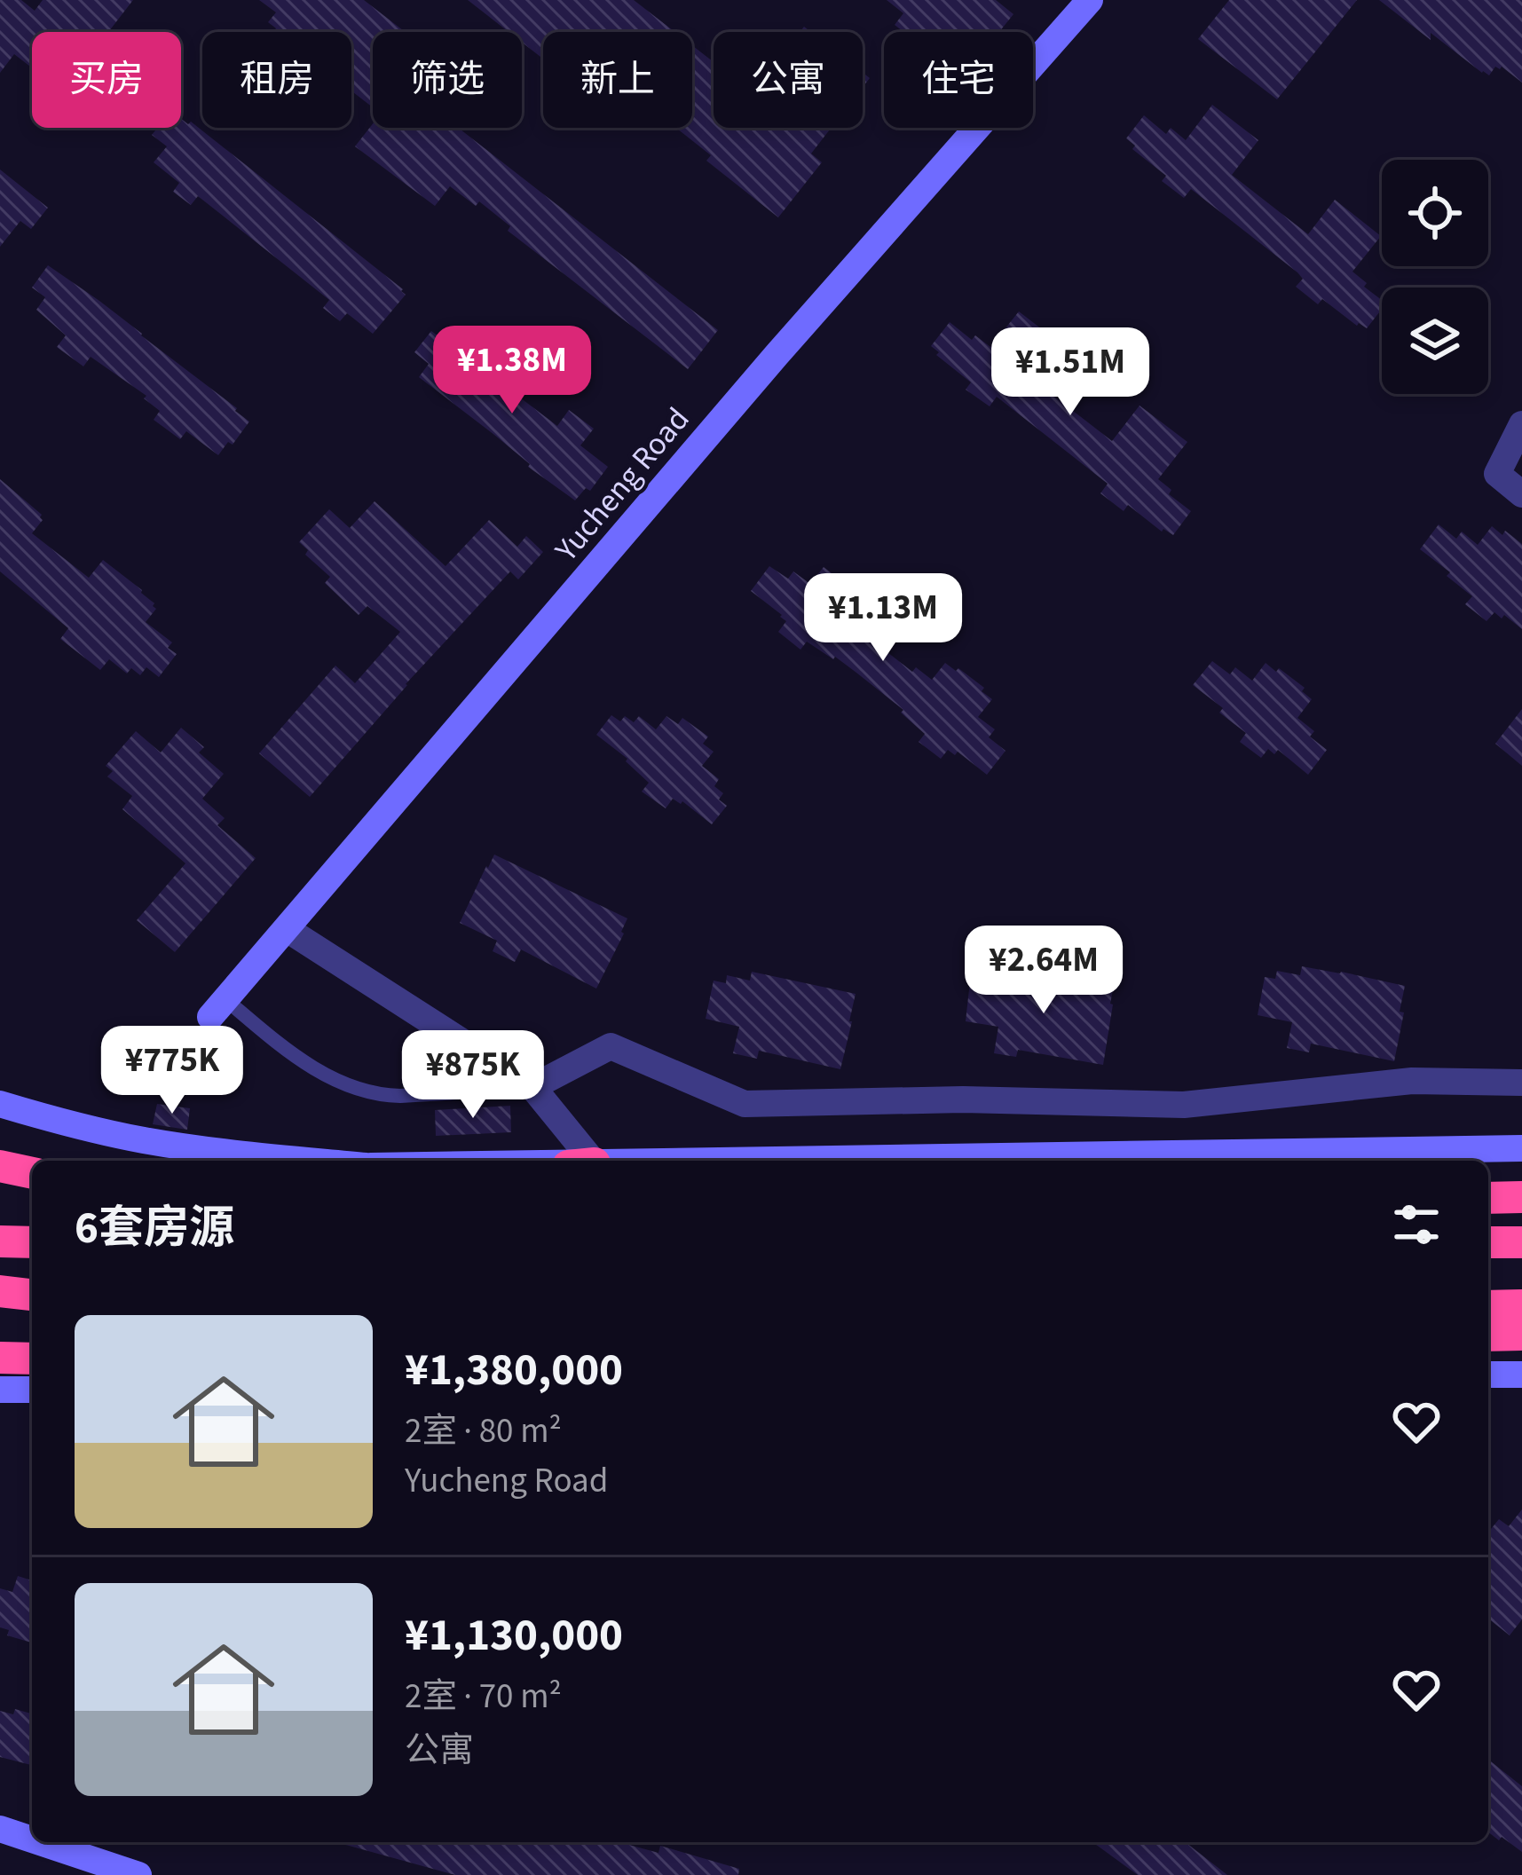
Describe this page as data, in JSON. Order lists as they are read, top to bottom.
{
  "streets": {
    "street": ["Yucheng Road"]
  },
  "page": {
    "chip": [
      "买房",
      "租房",
      "筛选",
      "新上",
      "公寓",
      "住宅"
    ],
    "price": [
      "¥1.38M",
      "¥1.51M",
      "¥1.13M",
      "¥2.64M",
      "¥775K",
      "¥875K"
    ],
    "heading": "6套房源",
    "list": [
      {
        "name": "¥1,380,000",
        "note": "2室 · 80 m² · Yucheng Road"
      },
      {
        "name": "¥1,130,000",
        "note": "2室 · 70 m² · 公寓"
      }
    ]
  }
}
